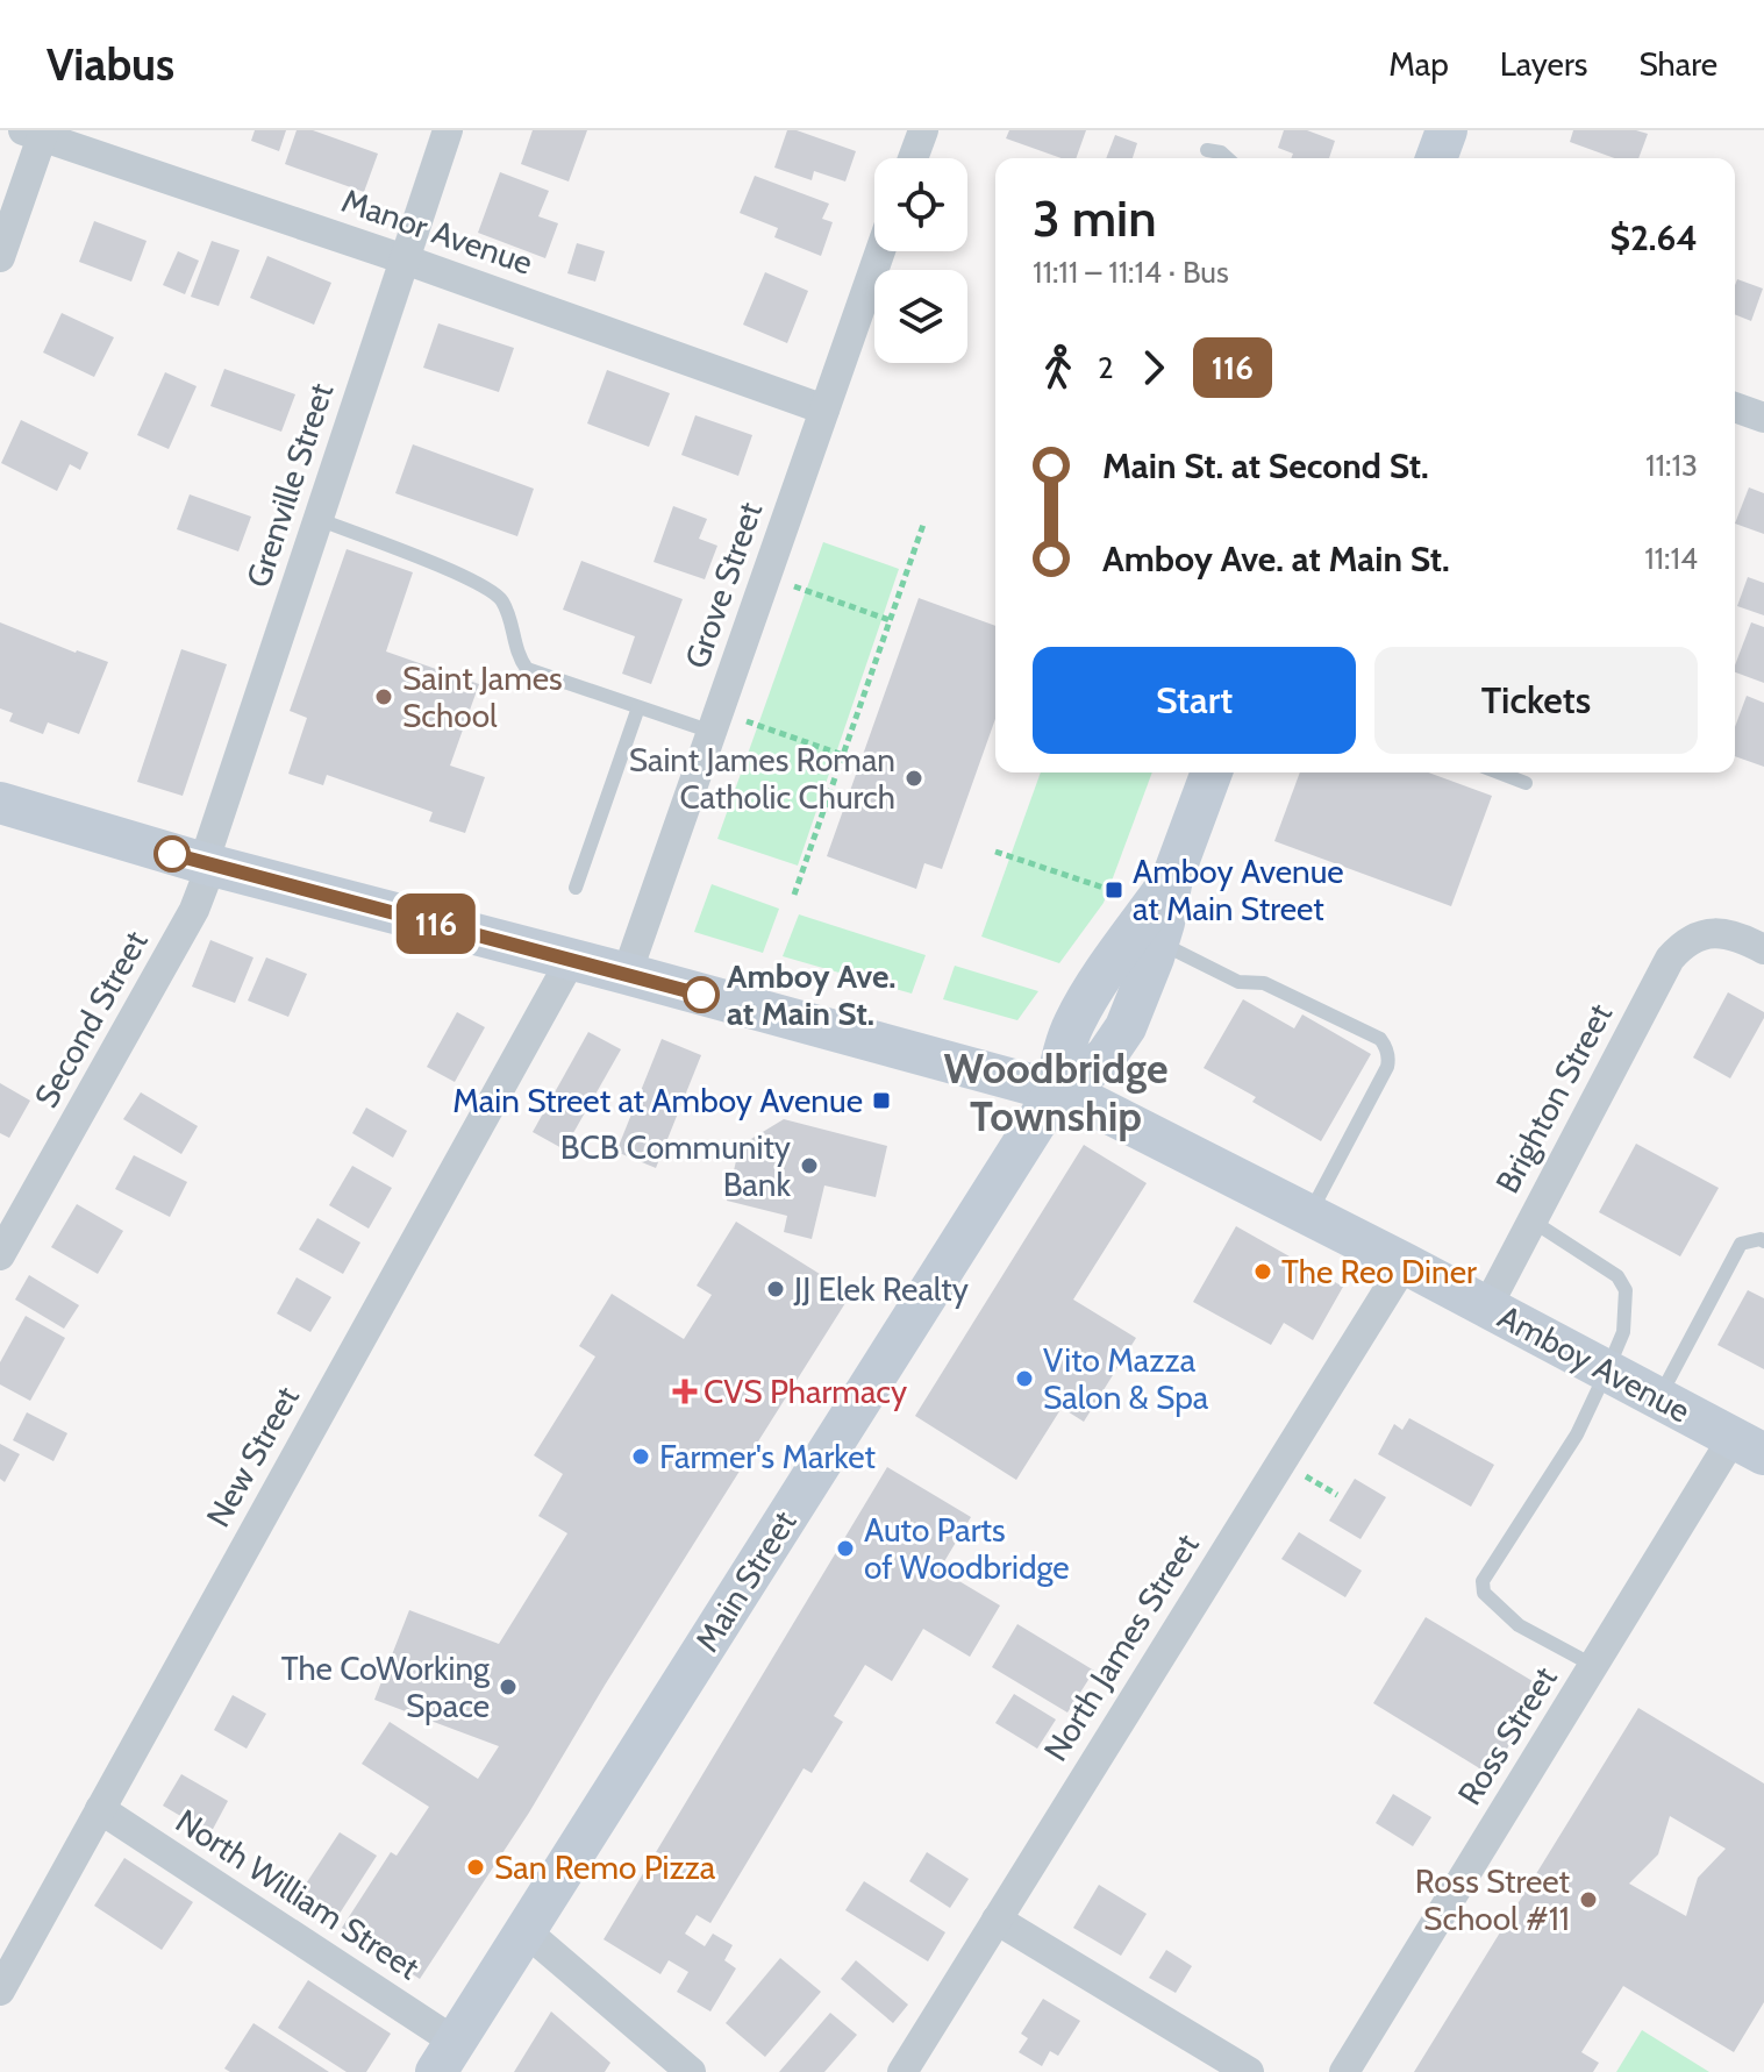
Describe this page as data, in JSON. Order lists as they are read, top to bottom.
{
  "streets": {
    "main road": ["Amboy Avenue", "Main Street"],
    "street": [
      "Manor Avenue",
      "Grenville Street",
      "Grove Street",
      "Second Street",
      "Brighton Street",
      "New Street",
      "North James Street",
      "Ross Street",
      "North William Street"
    ]
  },
  "crossings": [
    ["Manor Avenue", "Grenville Street"],
    ["Manor Avenue", "Grove Street"],
    ["Grenville Street", "Second Street"],
    ["Grenville Street", "Amboy Avenue"],
    ["Grove Street", "Amboy Avenue"],
    ["Second Street", "Amboy Avenue"],
    ["Brighton Street", "Amboy Avenue"],
    ["Amboy Avenue", "New Street"],
    ["Amboy Avenue", "Main Street"],
    ["Amboy Avenue", "North James Street"],
    ["Amboy Avenue", "Ross Street"],
    ["New Street", "North William Street"],
    ["Main Street", "North William Street"]
  ],
  "districts": ["Woodbridge Township"],
  "places": {
    "other": [
      "Saint James School",
      "Saint James Roman Catholic Church",
      "Amboy Ave. at Main St.",
      "BCB Community Bank",
      "The Reo Diner",
      "JJ Elek Realty",
      "Vito Mazza Salon & Spa",
      "Farmer's Market",
      "Auto Parts of Woodbridge",
      "The CoWorking Space",
      "San Remo Pizza",
      "Ross Street School #11"
    ],
    "transit": ["Amboy Avenue at Main Street", "Main Street at Amboy Avenue"],
    "health": ["CVS Pharmacy"]
  },
  "lines": ["bus line 116"],
  "page": {
    "header": "Viabus",
    "nav": ["Map", "Layers", "Share"],
    "on_map": "116",
    "heading": ["3 min", "11:11 – 11:14 · Bus", "$2.64"],
    "legs": ["2", "116"],
    "list": [
      {
        "name": "Main St. at Second St.",
        "value": "11:13"
      },
      {
        "name": "Amboy Ave. at Main St.",
        "value": "11:14"
      }
    ],
    "buttons": ["Start", "Tickets"]
  }
}
